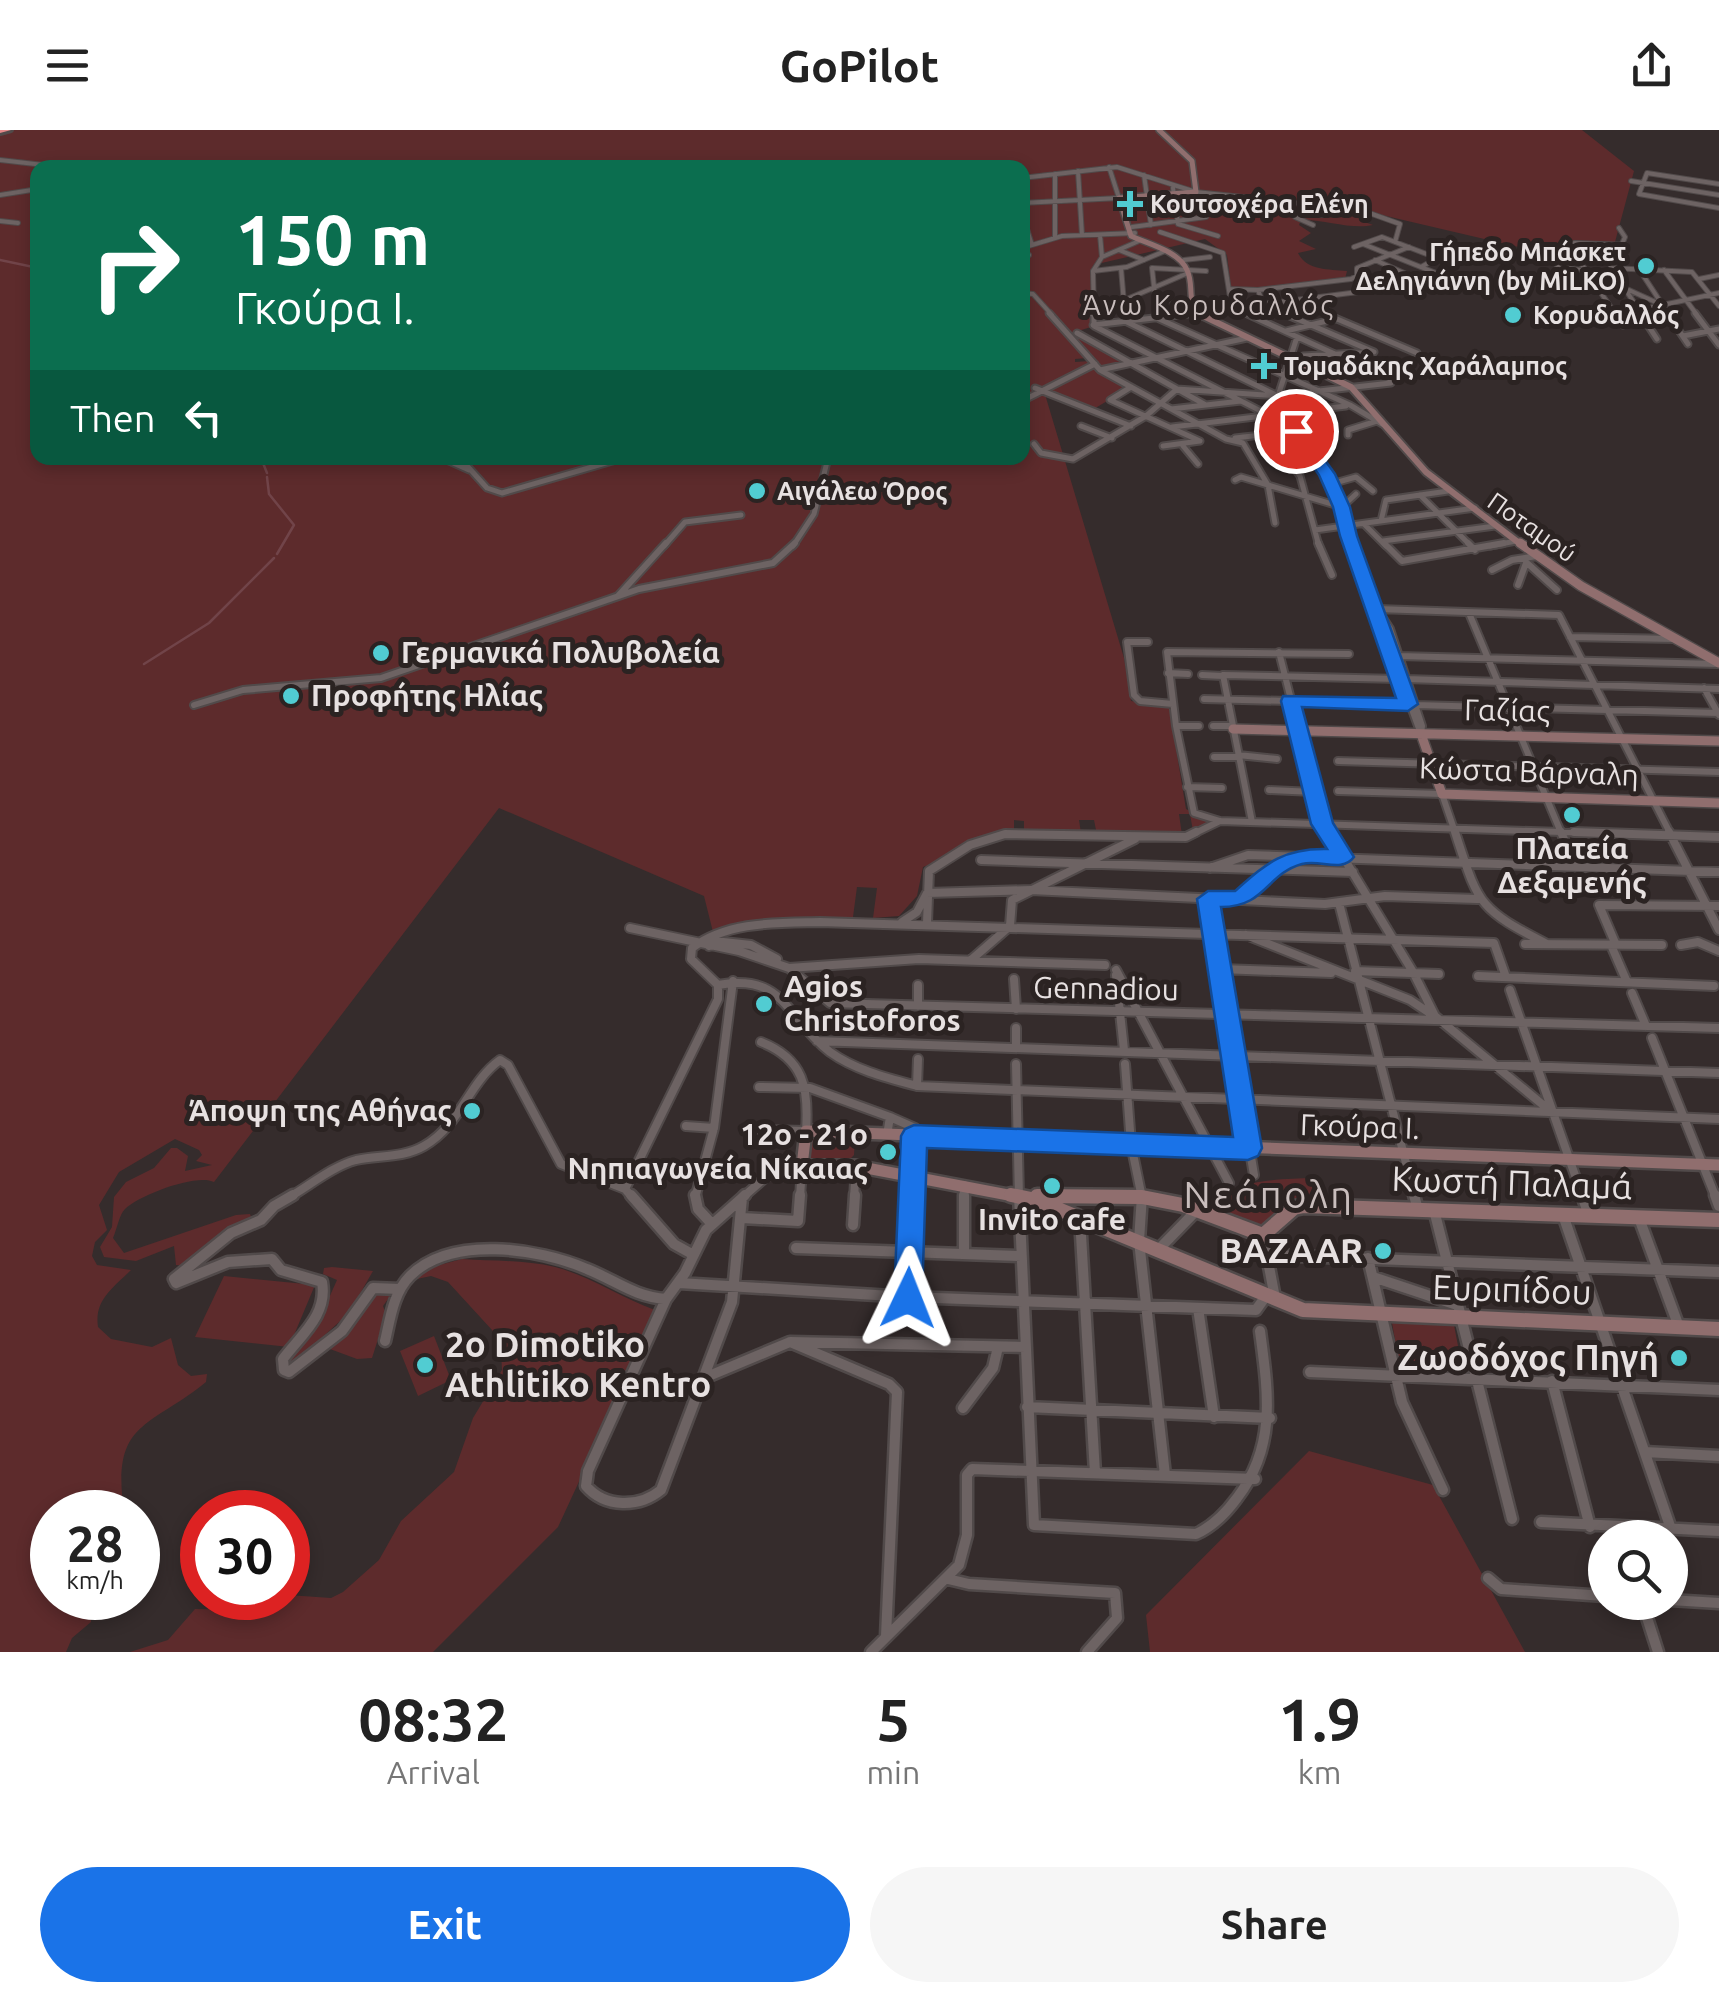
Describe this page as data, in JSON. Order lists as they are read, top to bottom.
{
  "streets": {
    "street": [
      "Ποταμού",
      "Γαζίας",
      "Κώστα Βάρναλη",
      "Gennadiou",
      "Γκούρα Ι.",
      "Κωστή Παλαμά",
      "Ευριπίδου"
    ]
  },
  "districts": ["Άνω Κορυδαλλός", "Νεάπολη"],
  "places": {
    "health": ["Κουτσοχέρα Ελένη", "Τομαδάκης Χαράλαμπος"],
    "other": [
      "Γήπεδο Μπάσκετ Δεληγιάννη (by MiLKO)",
      "Κορυδαλλός",
      "Αιγάλεω Όρος",
      "Γερμανικά Πολυβολεία",
      "Προφήτης Ηλίας",
      "Πλατεία Δεξαμενής",
      "Agios Christoforos",
      "Άποψη της Αθήνας",
      "12ο - 21ο Νηπιαγωγεία Νίκαιας",
      "Invito cafe",
      "BAZAAR",
      "Ζωοδόχος Πηγή",
      "2o Dimotiko Athlitiko Kentro"
    ]
  },
  "page": {
    "header": "GoPilot",
    "turn": ["150 m", "Γκούρα Ι."],
    "then": "Then",
    "speed": "28 km/h",
    "limit": "30",
    "eta": [
      "08:32",
      "Arrival",
      "5",
      "min",
      "1.9",
      "km"
    ],
    "buttons": ["Exit", "Share"]
  }
}
